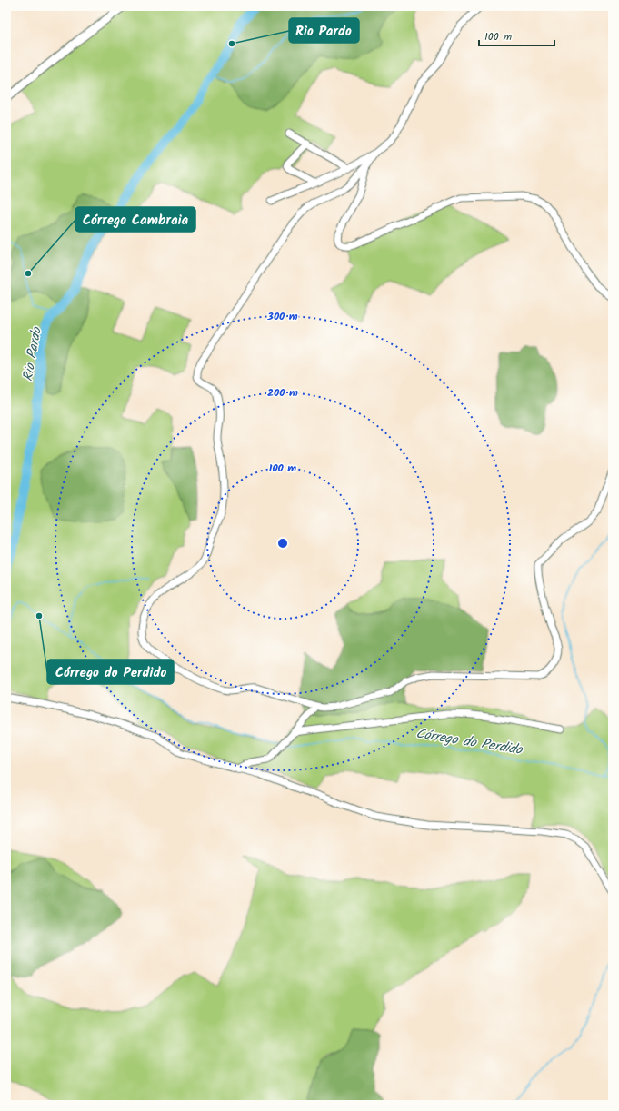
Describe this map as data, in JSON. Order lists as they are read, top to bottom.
{
  "water": ["Rio Pardo", "Córrego do Perdido"],
  "places": ["Rio Pardo", "Córrego Cambraia", "Córrego do Perdido"],
  "scale_bar": "100 m",
  "rings": ["300 m", "200 m", "100 m"]
}
